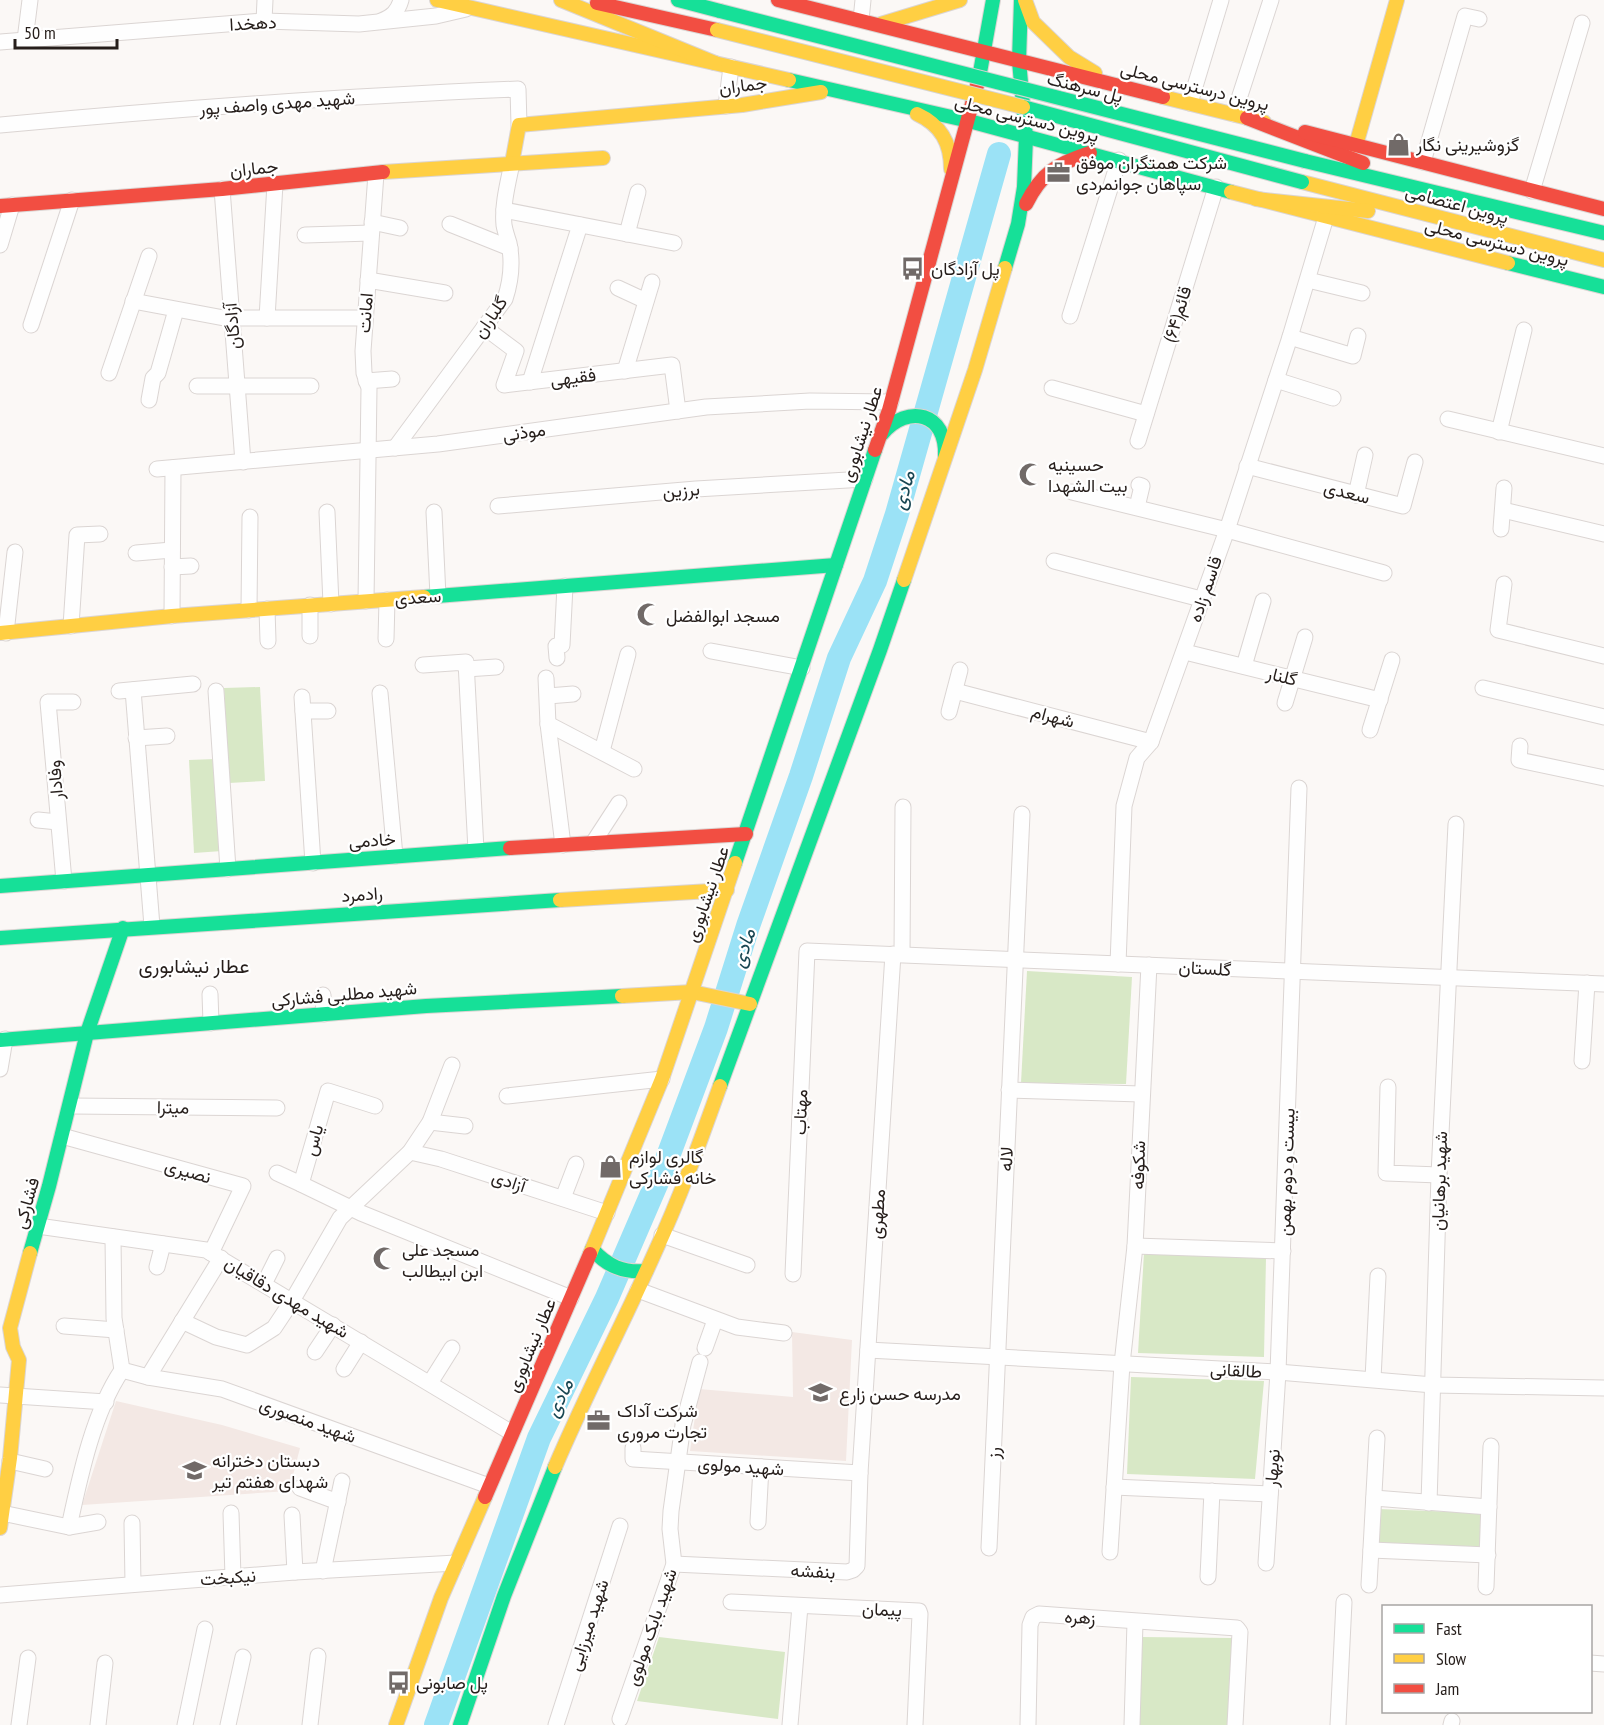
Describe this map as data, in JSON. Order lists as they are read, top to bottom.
{
  "streets": {
    "main road": [
      "جماران",
      "پروین درسترسی محلی",
      "پل سرهنگ",
      "پروین دسترسی محلی",
      "پروین اعتصامی",
      "عطار نیشابوری",
      "سعدی",
      "خادمی",
      "رادمرد",
      "شهید مطلبی فشارکی",
      "فشارکی"
    ],
    "street": [
      "دهخدا",
      "شهید مهدی واصف پور",
      "امانت",
      "قائم(۶۴)",
      "گلباران",
      "آزادگان",
      "فقیهی",
      "موذنی",
      "برزین",
      "قاسم زاده",
      "گلنار",
      "شهرام",
      "وفادار",
      "گلستان",
      "میترا",
      "مهتاب",
      "یاس",
      "لاله",
      "شکوفه",
      "نصیری",
      "بیست و دوم بهمن",
      "آزادی",
      "شهید برهانیان",
      "مطهری",
      "شهید مهدی دقاقیان",
      "طالقانی",
      "شهید منصوری",
      "رز",
      "شهید مولوی",
      "نوبهار",
      "بنفشه",
      "نیکبخت",
      "پیمان",
      "زهره",
      "شهید میرزایی",
      "شهید بابک مولوی"
    ]
  },
  "crossings": [
    ["دهخدا", "پروین دسترسی محلی"],
    ["جماران", "شهید مهدی واصف پور"],
    ["جماران", "پروین دسترسی محلی"],
    ["جماران", "امانت"],
    ["جماران", "گلباران"],
    ["جماران", "آزادگان"],
    ["پروین درسترسی محلی", "عطار نیشابوری"],
    ["پل سرهنگ", "پروین اعتصامی"],
    ["پروین دسترسی محلی", "قائم(۶۴)"],
    ["پروین دسترسی محلی", "عطار نیشابوری"],
    ["پروین دسترسی محلی", "قاسم زاده"],
    ["امانت", "موذنی"],
    ["گلباران", "فقیهی"],
    ["گلباران", "موذنی"],
    ["آزادگان", "موذنی"],
    ["فقیهی", "موذنی"],
    ["موذنی", "عطار نیشابوری"],
    ["عطار نیشابوری", "برزین"],
    ["عطار نیشابوری", "سعدی"],
    ["عطار نیشابوری", "خادمی"],
    ["عطار نیشابوری", "رادمرد"],
    ["عطار نیشابوری", "شهید مطلبی فشارکی"],
    ["عطار نیشابوری", "آزادی"],
    ["عطار نیشابوری", "شهید مهدی دقاقیان"],
    ["عطار نیشابوری", "شهید منصوری"],
    ["عطار نیشابوری", "نیکبخت"],
    ["سعدی", "قاسم زاده"],
    ["قاسم زاده", "گلنار"],
    ["قاسم زاده", "شهرام"],
    ["قاسم زاده", "گلستان"],
    ["وفادار", "خادمی"],
    ["رادمرد", "فشارکی"],
    ["گلستان", "مهتاب"],
    ["گلستان", "لاله"],
    ["گلستان", "شکوفه"],
    ["گلستان", "بیست و دوم بهمن"],
    ["گلستان", "شهید برهانیان"],
    ["گلستان", "مطهری"],
    ["شهید مطلبی فشارکی", "فشارکی"],
    ["میترا", "فشارکی"],
    ["لاله", "طالقانی"],
    ["لاله", "رز"],
    ["شکوفه", "طالقانی"],
    ["نصیری", "فشارکی"],
    ["نصیری", "شهید مهدی دقاقیان"],
    ["بیست و دوم بهمن", "طالقانی"],
    ["بیست و دوم بهمن", "نوبهار"],
    ["شهید برهانیان", "طالقانی"],
    ["فشارکی", "شهید مهدی دقاقیان"],
    ["مطهری", "طالقانی"],
    ["مطهری", "شهید مولوی"],
    ["مطهری", "بنفشه"],
    ["طالقانی", "رز"],
    ["طالقانی", "نوبهار"],
    ["شهید مولوی", "بنفشه"],
    ["شهید مولوی", "شهید بابک مولوی"],
    ["بنفشه", "شهید بابک مولوی"]
  ],
  "districts": ["عطار نیشابوری"],
  "water": ["مادی"],
  "places": {
    "shop": ["گزوشیرینی نگار", "گالری لوازم خانه فشارکی"],
    "office": ["شرکت همتگران موفق سپاهان جوانمردی", "شرکت آداک تجارت مروری"],
    "bus stop": ["پل آزادگان", "پل صابونی"],
    "mosque": ["حسینیه بیت الشهدا", "مسجد ابوالفضل", "مسجد علی ابن ابیطالب"],
    "school or university": ["مدرسه حسن زارع", "دبستان دخترانه شهدای هفتم تیر"]
  },
  "legend": ["Fast", "Slow", "Jam"],
  "scale_bar": "50 m"
}
